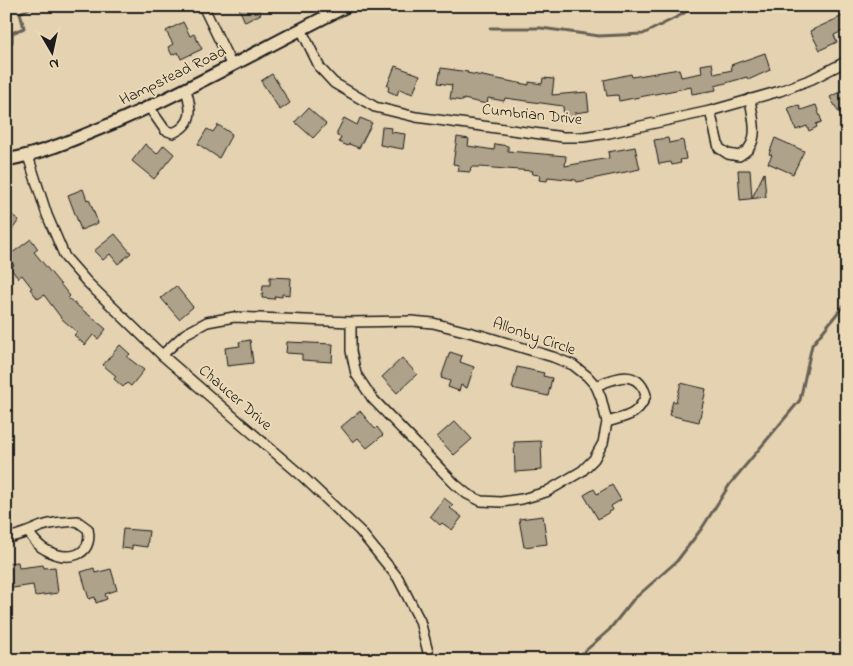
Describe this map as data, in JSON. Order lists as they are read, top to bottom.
{
  "streets": {
    "street": [
      "Hampstead Road",
      "Cumbrian Drive",
      "Allonby Circle",
      "Chaucer Drive"
    ]
  },
  "crossings": [
    ["Hampstead Road", "Cumbrian Drive"],
    ["Hampstead Road", "Chaucer Drive"],
    ["Allonby Circle", "Chaucer Drive"]
  ],
  "north": "bottom"
}
